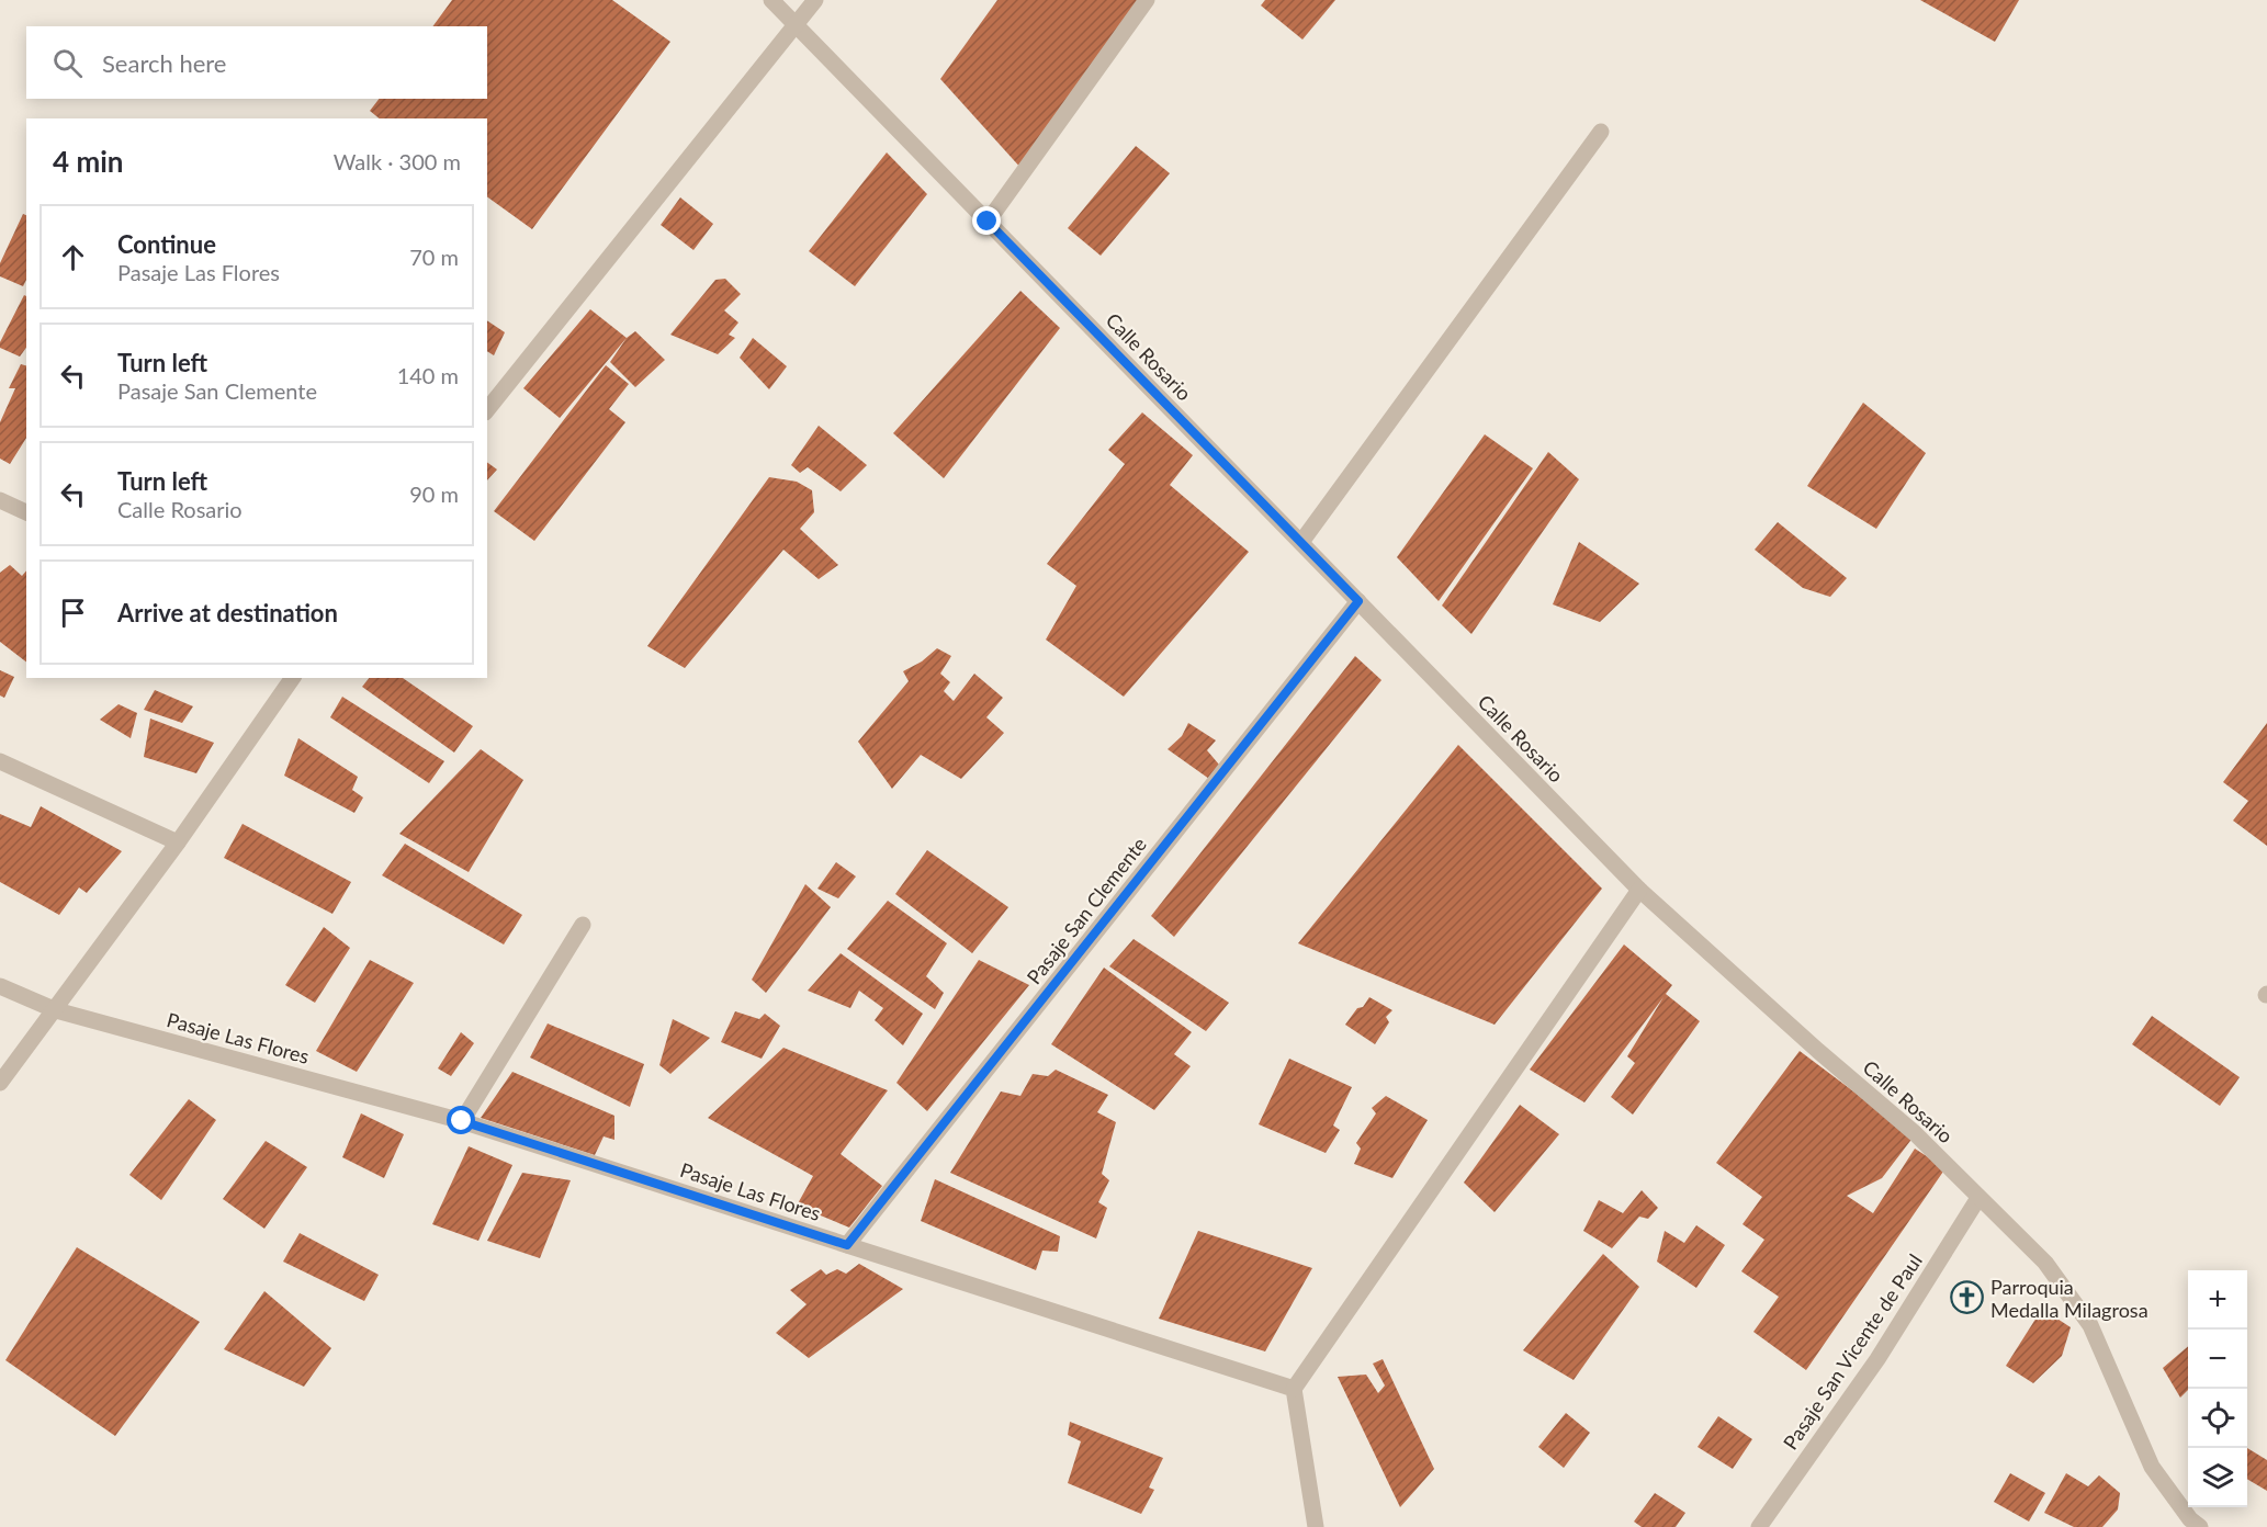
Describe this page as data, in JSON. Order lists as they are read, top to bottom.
{
  "streets": {
    "street": [
      "Calle Rosario",
      "Pasaje San Clemente",
      "Pasaje Las Flores",
      "Pasaje San Vicente de Paul"
    ]
  },
  "crossings": [
    ["Calle Rosario", "Pasaje San Clemente"],
    ["Calle Rosario", "Pasaje San Vicente de Paul"],
    ["Pasaje San Clemente", "Pasaje Las Flores"]
  ],
  "places": {
    "church": ["Parroquia Medalla Milagrosa"]
  },
  "page": {
    "search": "Search here",
    "heading": ["4 min", "Walk · 300 m"],
    "list": [
      ["Continue", "Pasaje Las Flores", "70 m"],
      ["Turn left", "Pasaje San Clemente", "140 m"],
      ["Turn left", "Calle Rosario", "90 m"],
      "Arrive at destination"
    ],
    "map_buttons": ["+", "−"]
  }
}
